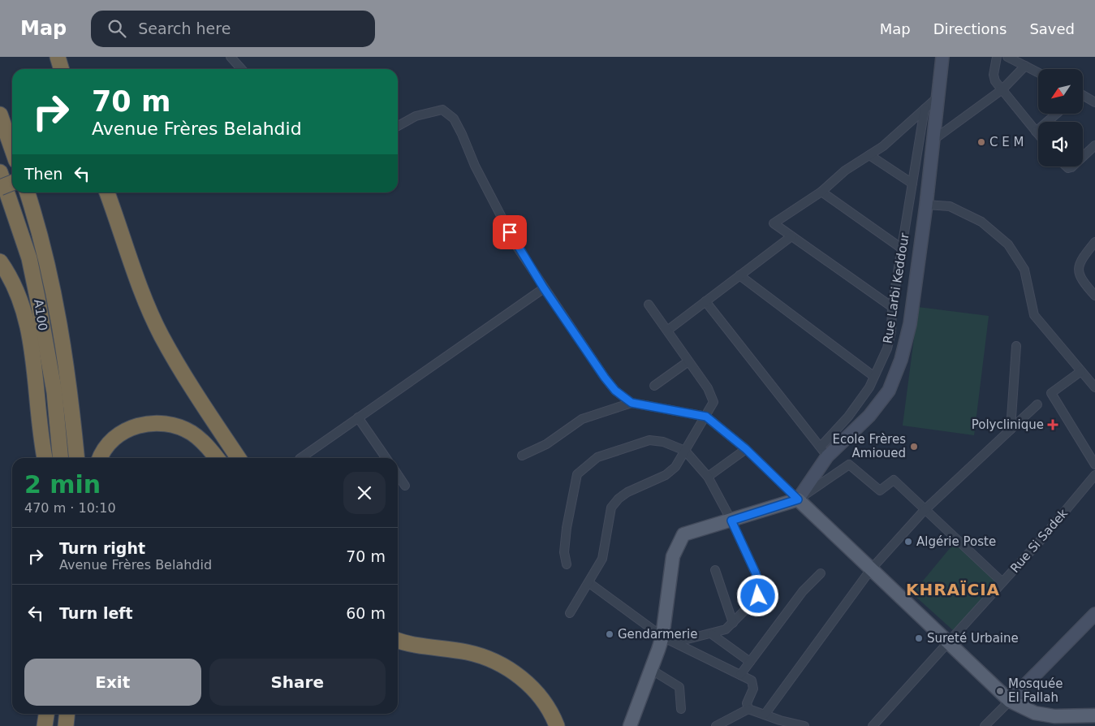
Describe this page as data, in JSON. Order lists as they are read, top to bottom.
{
  "streets": {
    "highway": ["A100"],
    "street": ["Rue Larbi Keddour", "Rue Si Sadek"]
  },
  "districts": ["KHRAÏCIA"],
  "places": {
    "other": [
      "C E M",
      "Ecole Frères Amioued",
      "Algérie Poste",
      "Gendarmerie",
      "Sureté Urbaine",
      "Mosquée El Fallah"
    ],
    "health": ["Polyclinique"]
  },
  "north": "bottom left",
  "page": {
    "header": "Map",
    "search": "Search here",
    "nav": ["Map", "Directions", "Saved"],
    "turn": ["70 m", "Avenue Frères Belahdid"],
    "then": "Then",
    "heading": ["2 min", "470 m · 10:10"],
    "list": [
      {
        "name": "Turn right",
        "note": "Avenue Frères Belahdid",
        "value": "70 m"
      },
      {
        "name": "Turn left",
        "value": "60 m"
      }
    ],
    "buttons": ["Exit", "Share"]
  }
}
